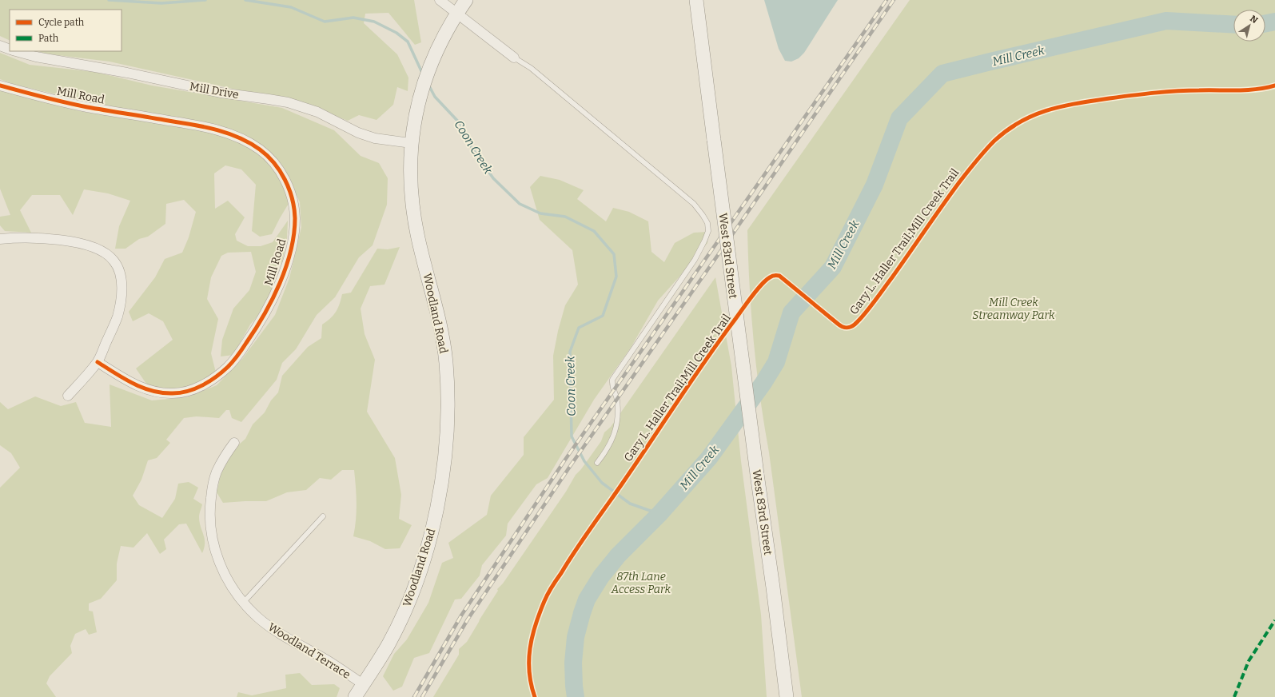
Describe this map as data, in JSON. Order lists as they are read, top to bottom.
{
  "streets": {
    "main road": ["West 83rd Street", "Woodland Road"],
    "street": ["Mill Drive", "Mill Road", "Woodland Terrace"],
    "cycle path": ["Gary L. Haller Trail;Mill Creek Trail"]
  },
  "crossings": [
    ["Mill Drive", "Woodland Road"],
    ["Woodland Road", "Woodland Terrace"]
  ],
  "water": ["Mill Creek", "Coon Creek"],
  "parks": ["Mill Creek Streamway Park", "87th Lane Access Park"],
  "legend": ["Cycle path", "Path"],
  "north": "top right"
}
